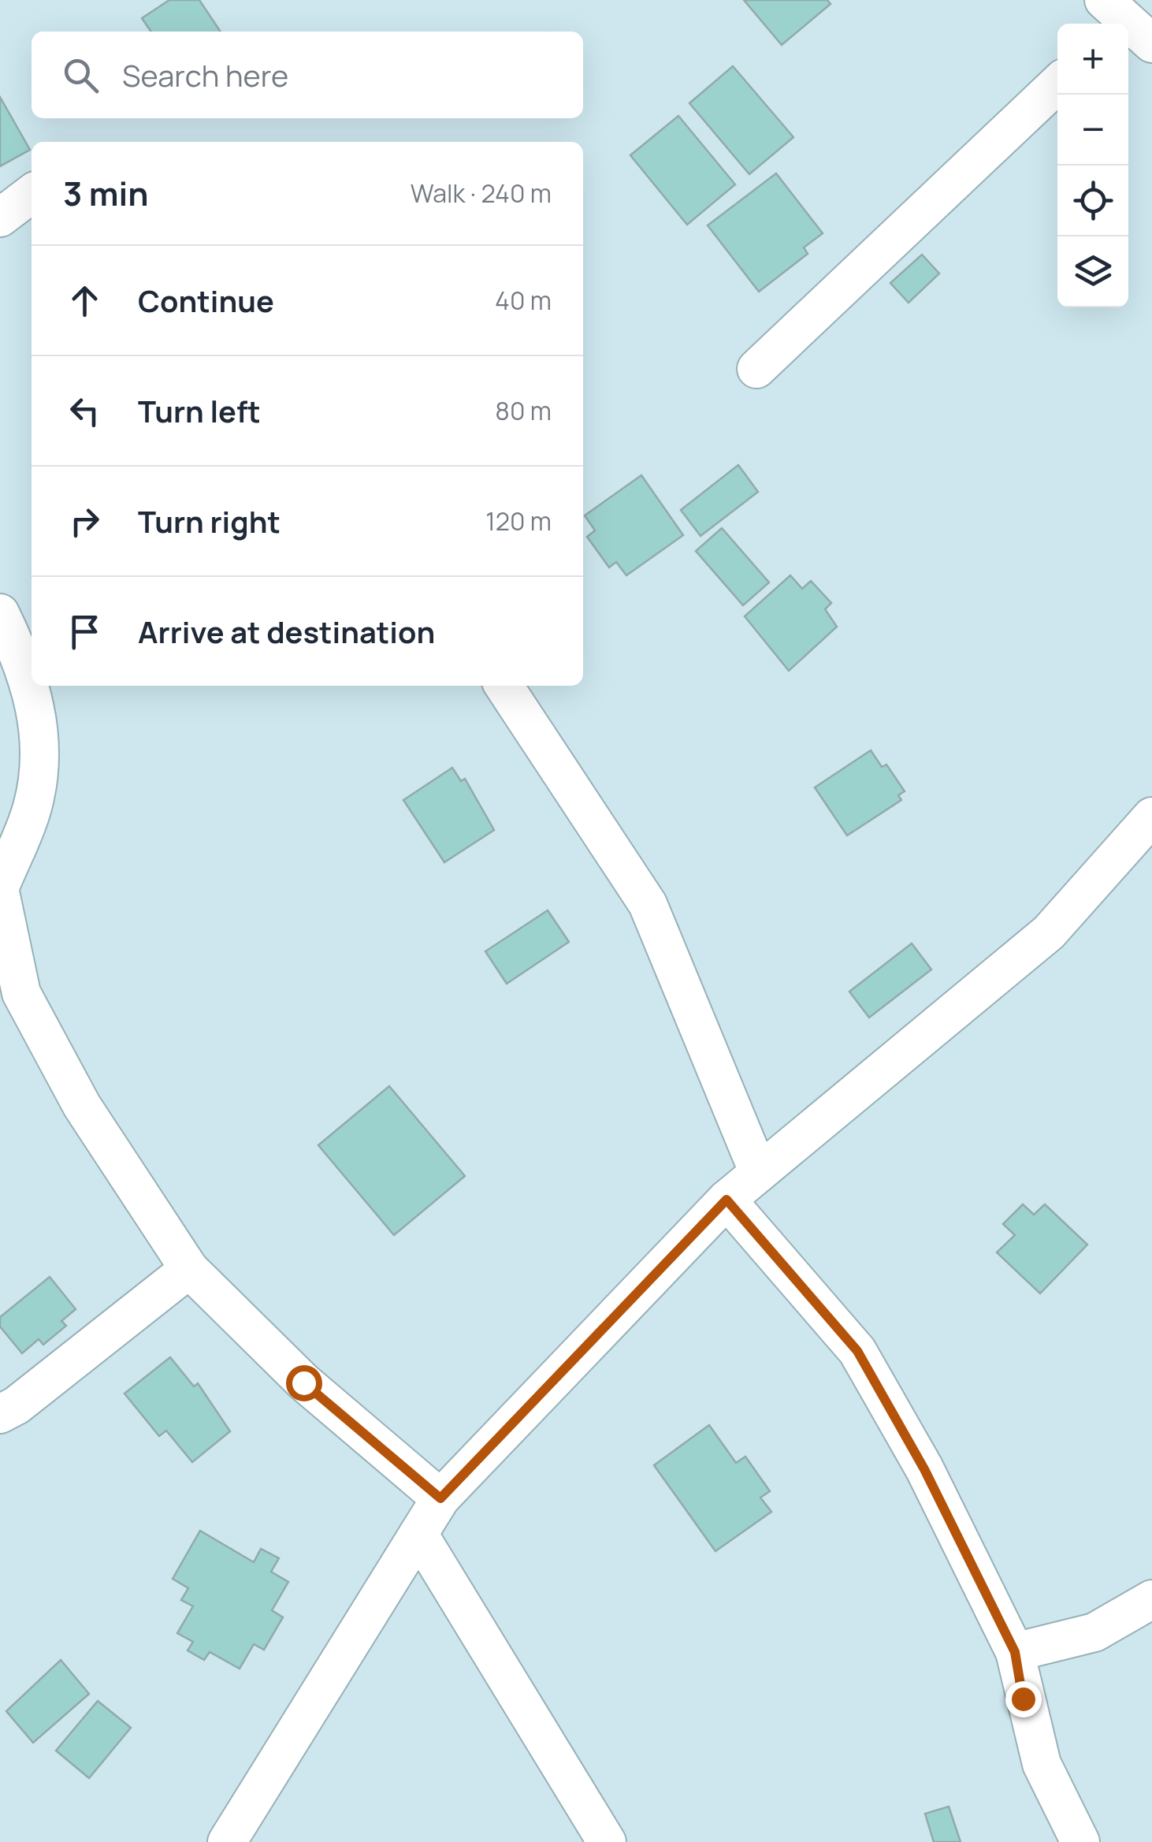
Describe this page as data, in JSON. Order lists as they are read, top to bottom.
{
  "page": {
    "map_buttons": ["+", "−"],
    "search": "Search here",
    "heading": ["3 min", "Walk · 240 m"],
    "list": [
      ["Continue", "40 m"],
      ["Turn left", "80 m"],
      ["Turn right", "120 m"],
      "Arrive at destination"
    ]
  }
}
